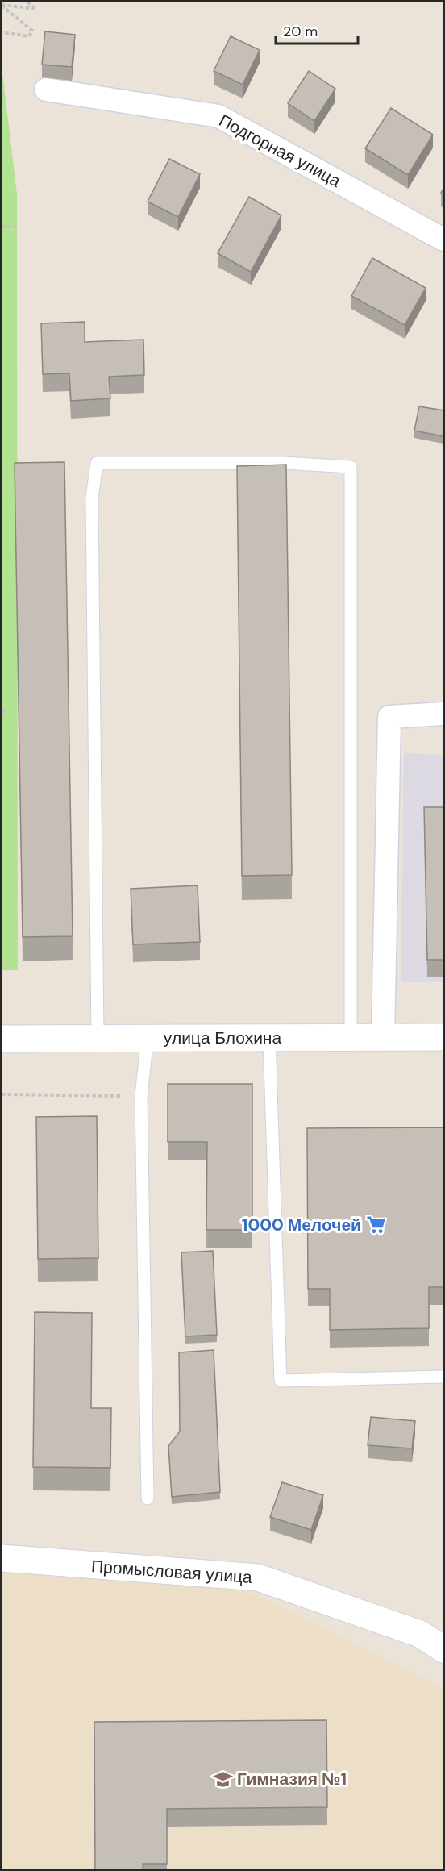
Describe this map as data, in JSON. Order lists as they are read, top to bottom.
{
  "streets": {
    "main road": ["улица Блохина", "Промысловая улица"],
    "street": ["Подгорная улица"]
  },
  "places": {
    "supermarket": ["1000 Мелочей"],
    "school or university": ["Гимназия №1"]
  },
  "scale_bar": "20 m"
}
